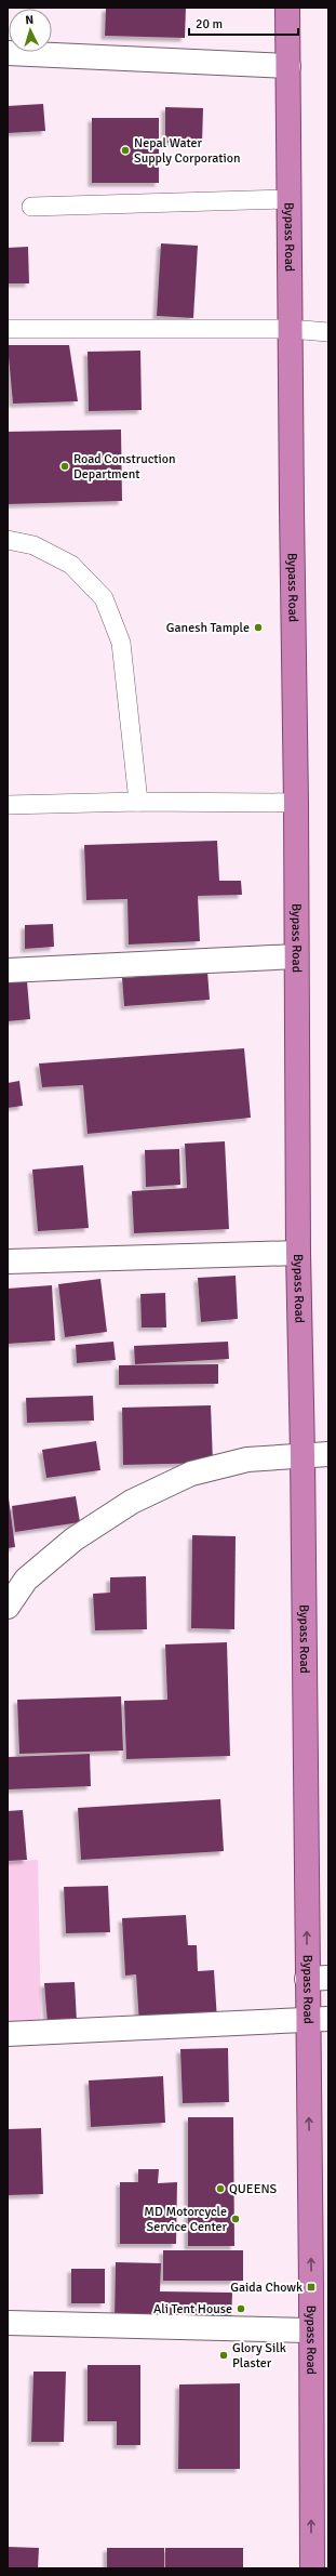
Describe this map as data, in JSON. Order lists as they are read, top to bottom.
{
  "streets": {
    "highway": ["Bypass Road"]
  },
  "one_way": ["Bypass Road"],
  "places": {
    "other": [
      "Nepal Water Supply Corporation",
      "Road Construction Department",
      "Ganesh Tample",
      "QUEENS",
      "MD Motorcycle Service Center",
      "Ali Tent House",
      "Glory Silk Plaster"
    ],
    "transit": ["Gaida Chowk"]
  },
  "scale_bar": "20 m",
  "north": "top"
}
